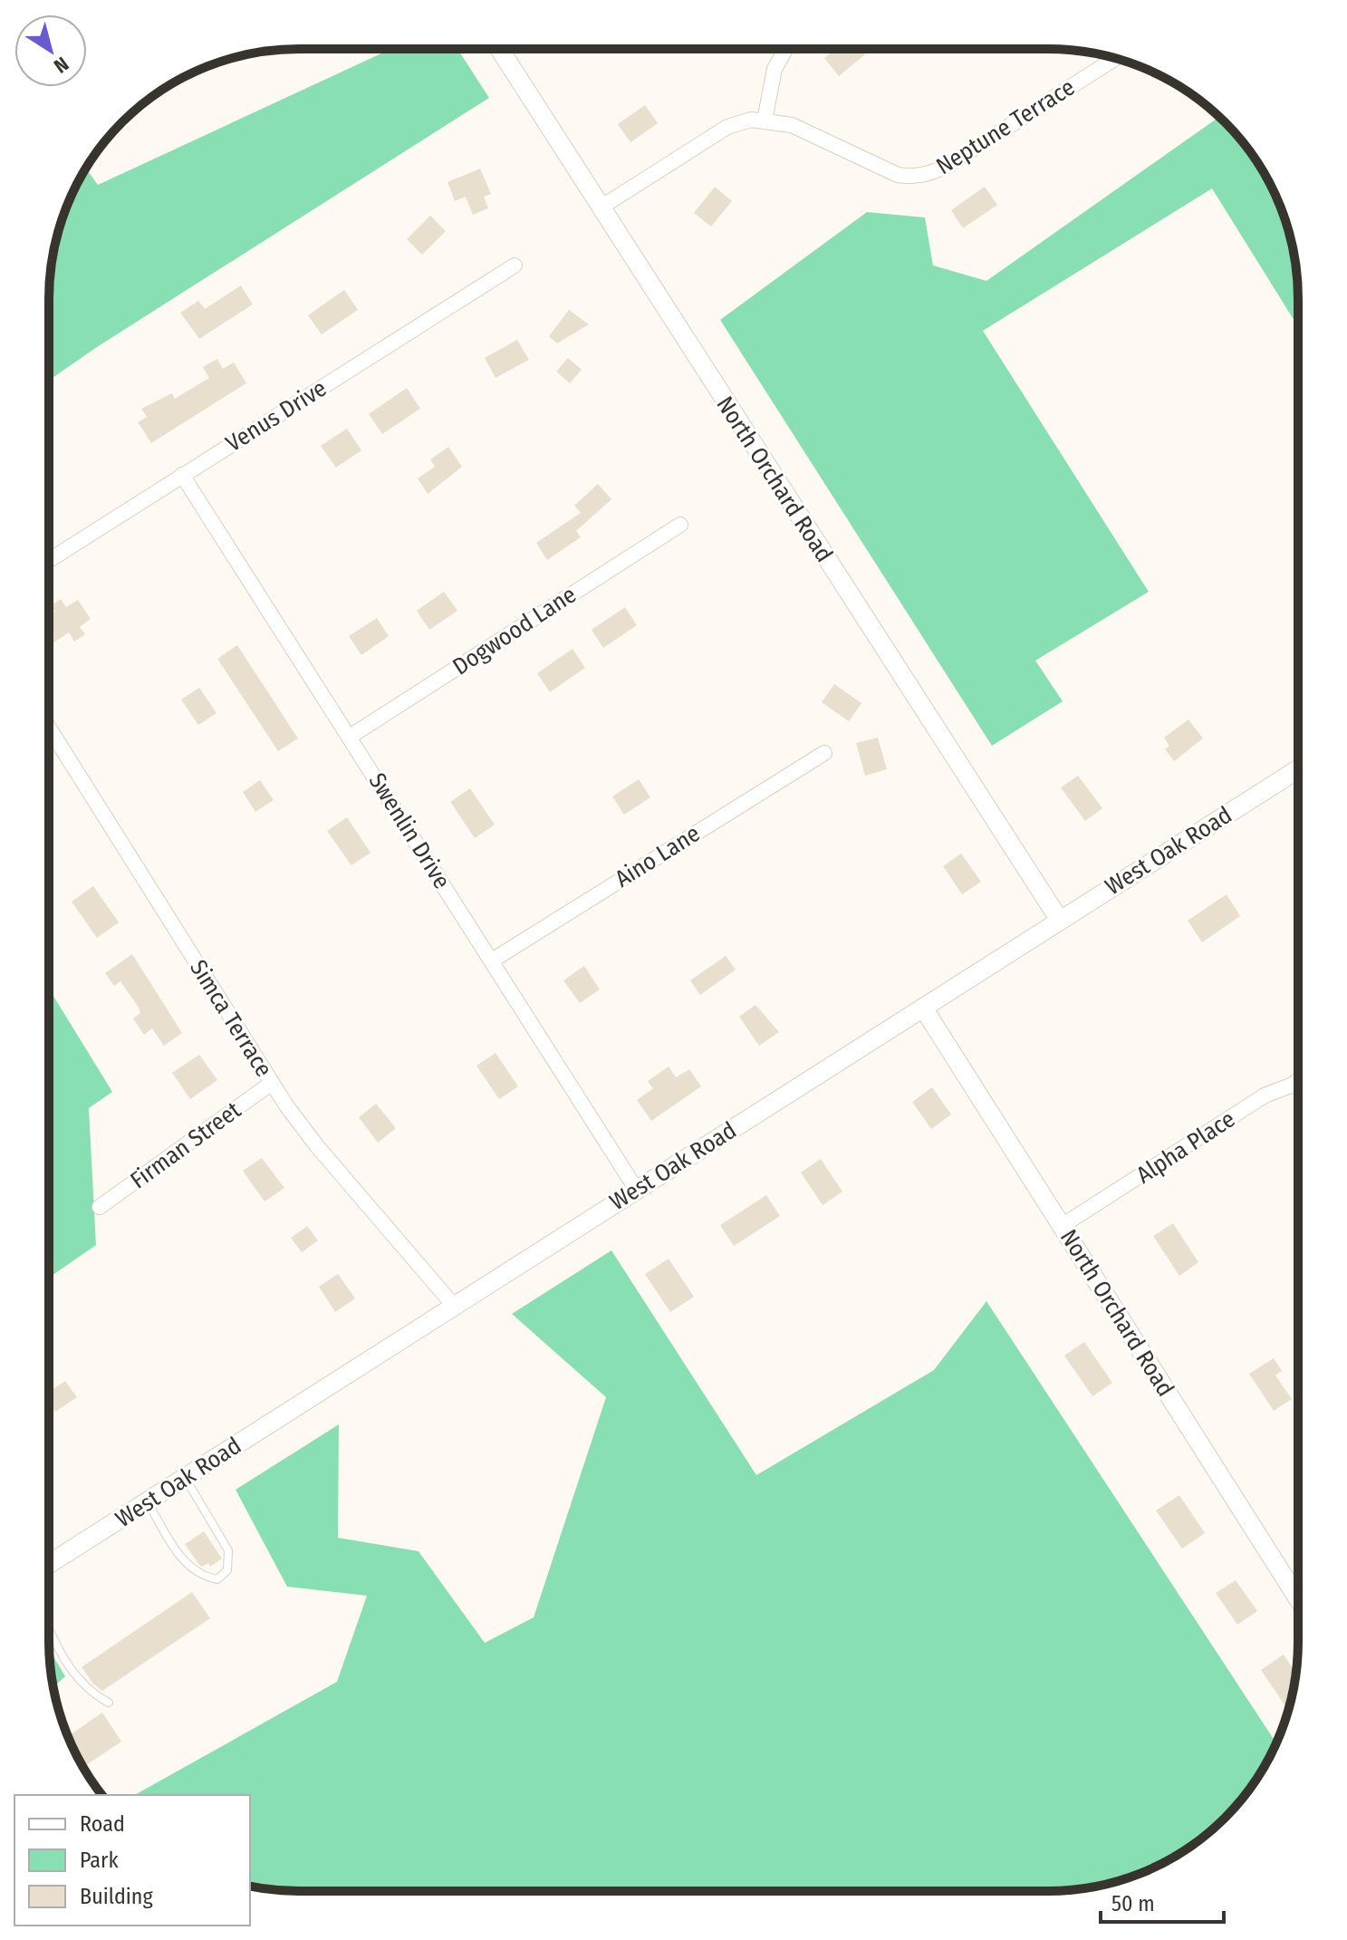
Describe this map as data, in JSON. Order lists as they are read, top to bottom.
{
  "streets": {
    "street": [
      "Neptune Terrace",
      "Venus Drive",
      "North Orchard Road",
      "Dogwood Lane",
      "Swenlin Drive",
      "West Oak Road",
      "Aino Lane",
      "Simca Terrace",
      "Firman Street",
      "Alpha Place"
    ]
  },
  "crossings": [
    ["Venus Drive", "Swenlin Drive"],
    ["North Orchard Road", "West Oak Road"],
    ["North Orchard Road", "Alpha Place"],
    ["Dogwood Lane", "Swenlin Drive"],
    ["Swenlin Drive", "West Oak Road"],
    ["Swenlin Drive", "Aino Lane"],
    ["West Oak Road", "Simca Terrace"],
    ["Simca Terrace", "Firman Street"]
  ],
  "legend": ["Road", "Park", "Building"],
  "scale_bar": "50 m",
  "north": "bottom right"
}
